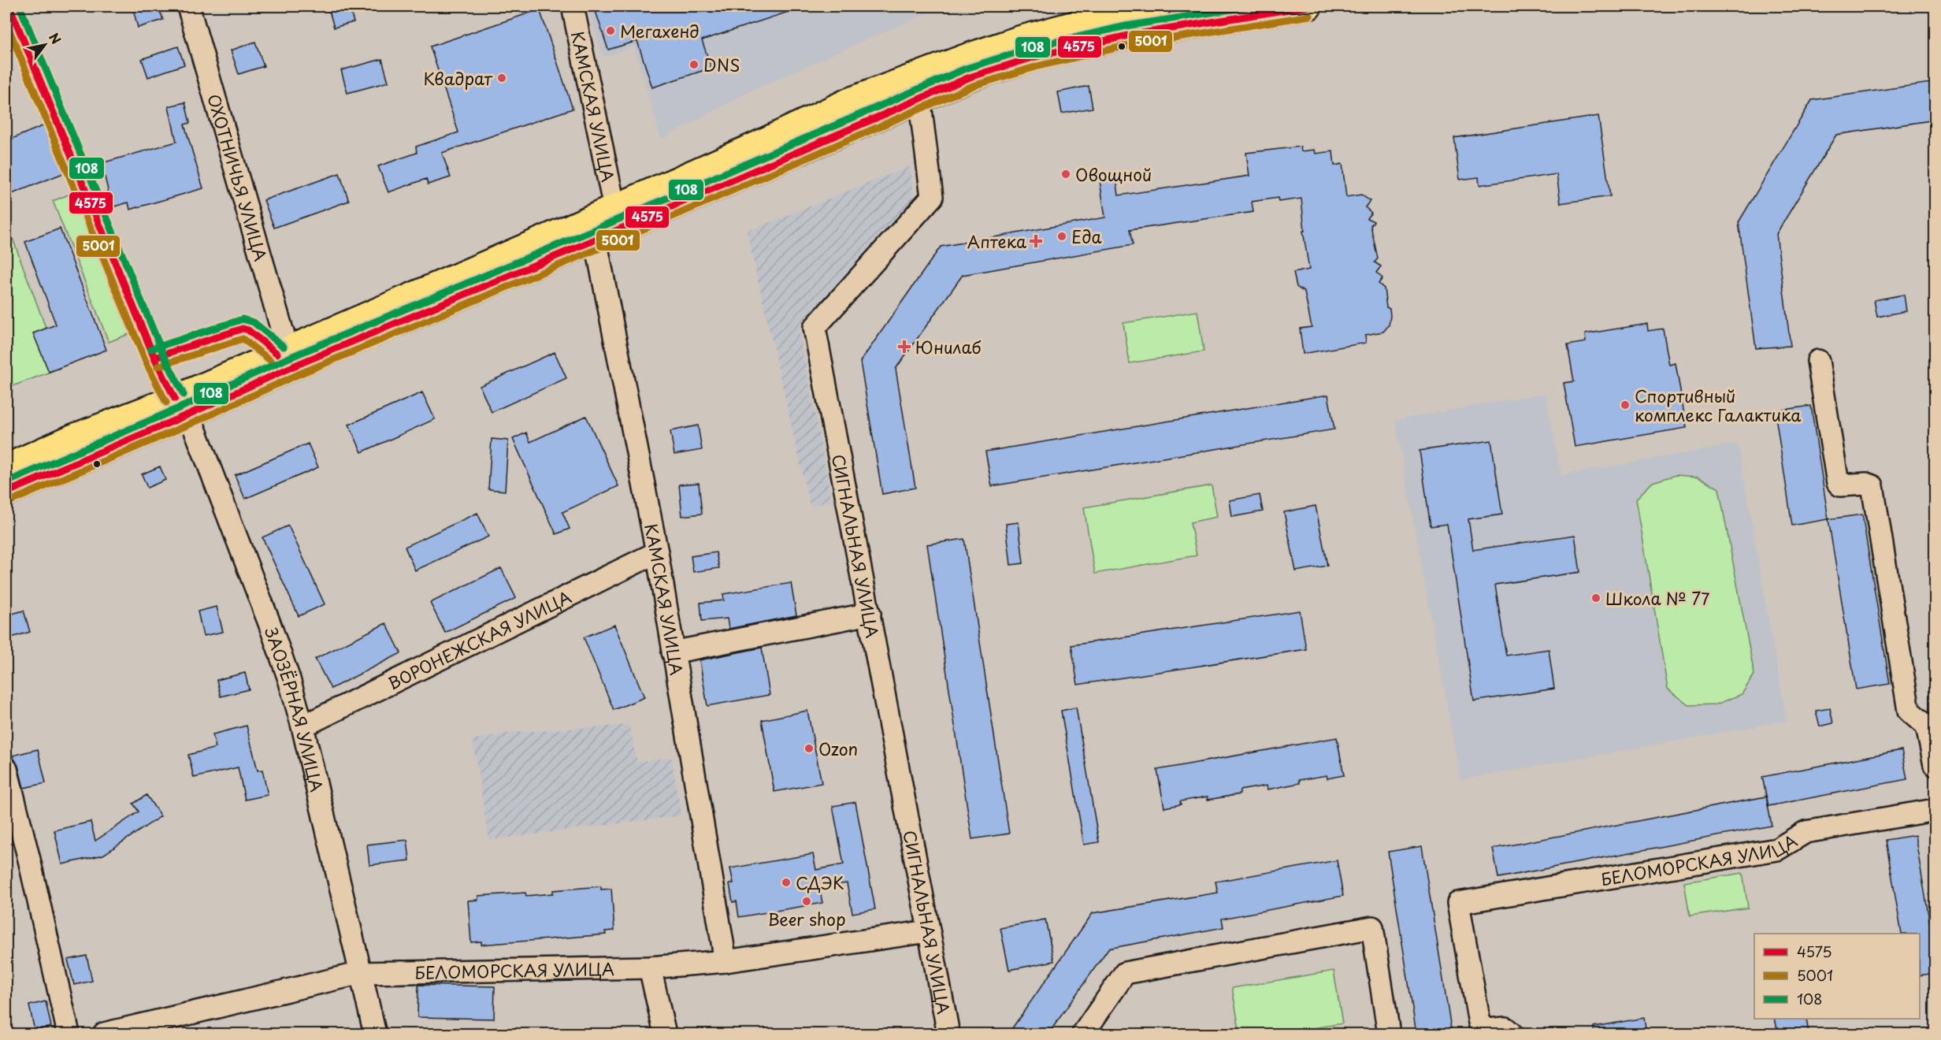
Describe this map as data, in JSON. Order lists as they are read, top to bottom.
{
  "streets": {
    "street": [
      "КАМСКАЯ УЛИЦА",
      "ОХОТНИЧЬЯ УЛИЦА",
      "СИГНАЛЬНАЯ УЛИЦА",
      "ВОРОНЕЖСКАЯ УЛИЦА",
      "ЗАОЗЁРНАЯ УЛИЦА",
      "БЕЛОМОРСКАЯ УЛИЦА"
    ]
  },
  "crossings": [
    ["КАМСКАЯ УЛИЦА", "ВОРОНЕЖСКАЯ УЛИЦА"],
    ["КАМСКАЯ УЛИЦА", "БЕЛОМОРСКАЯ УЛИЦА"],
    ["СИГНАЛЬНАЯ УЛИЦА", "БЕЛОМОРСКАЯ УЛИЦА"],
    ["ВОРОНЕЖСКАЯ УЛИЦА", "ЗАОЗЁРНАЯ УЛИЦА"],
    ["ЗАОЗЁРНАЯ УЛИЦА", "БЕЛОМОРСКАЯ УЛИЦА"]
  ],
  "places": {
    "other": [
      "Мегахенд",
      "DNS",
      "Квадрат",
      "Овощной",
      "Еда",
      "Спортивный комплекс Галактика",
      "Школа № 77",
      "Ozon",
      "СДЭК",
      "Beer shop"
    ],
    "health": ["Аптека", "Юнилаб"]
  },
  "lines": ["transit line 4575", "transit line 108", "transit line 5001"],
  "legend": ["4575", "5001", "108"],
  "north": "top right"
}
